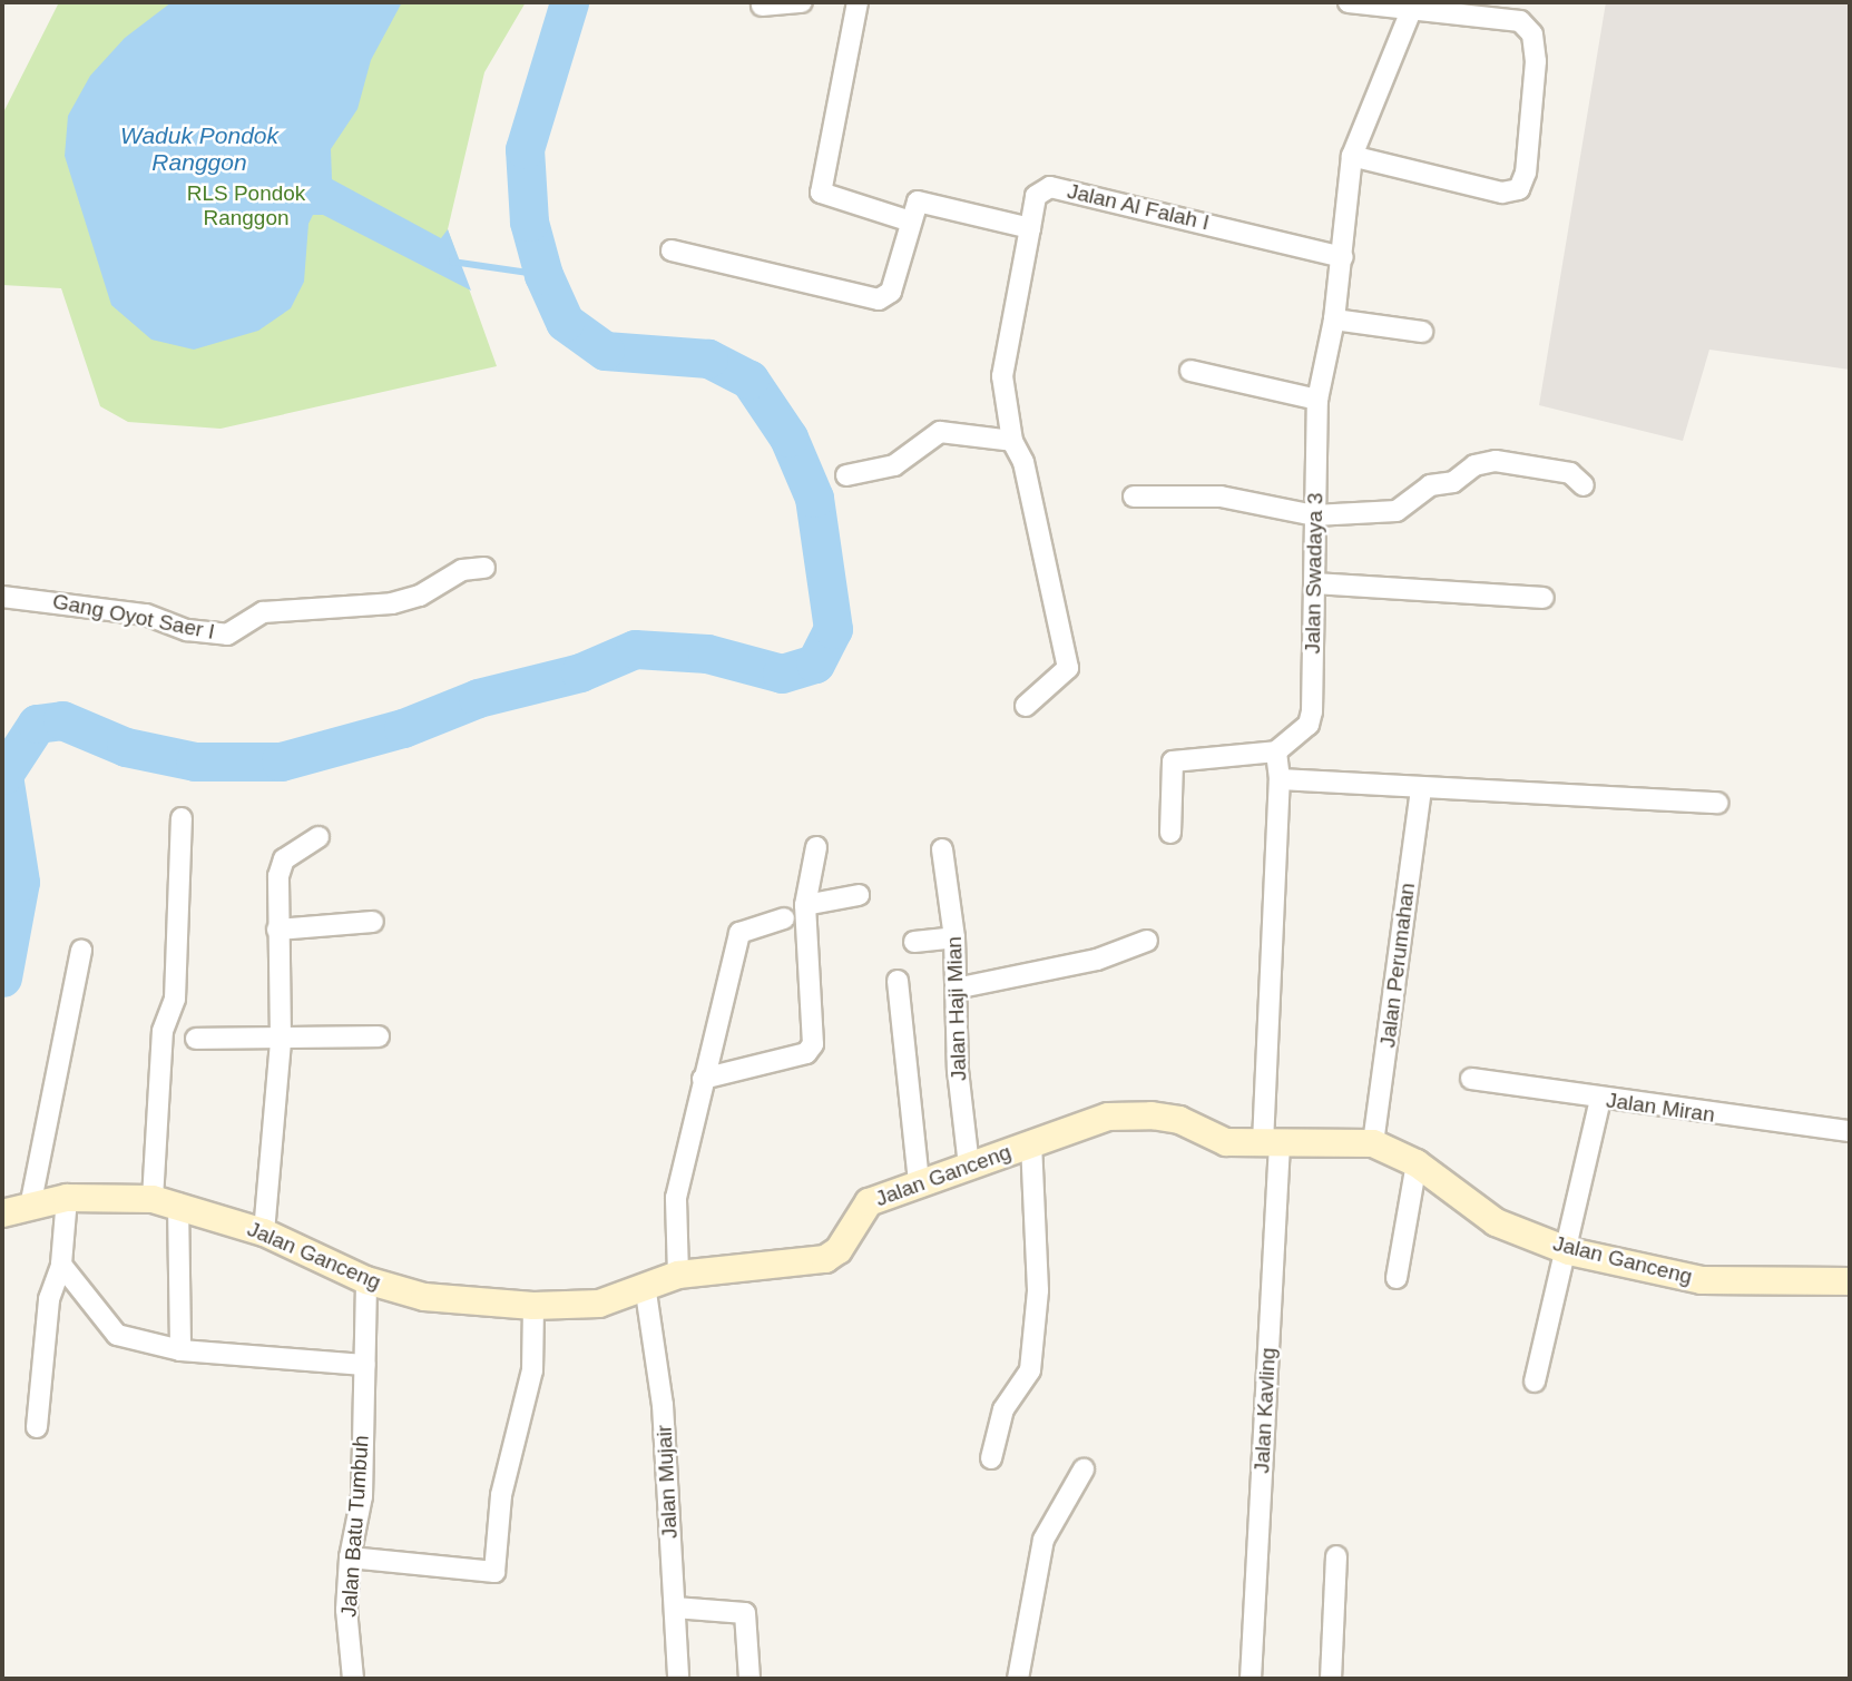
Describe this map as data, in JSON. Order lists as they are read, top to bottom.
{
  "streets": {
    "street": [
      "Jalan Al Falah I",
      "Jalan Swadaya 3",
      "Gang Oyot Saer I",
      "Jalan Perumahan",
      "Jalan Haji Mian",
      "Jalan Miran",
      "Jalan Ganceng",
      "Jalan Kavling",
      "Jalan Mujair",
      "Jalan Batu Tumbuh"
    ]
  },
  "crossings": [
    ["Jalan Al Falah I", "Jalan Swadaya 3"],
    ["Jalan Perumahan", "Jalan Ganceng"],
    ["Jalan Haji Mian", "Jalan Ganceng"],
    ["Jalan Ganceng", "Jalan Kavling"],
    ["Jalan Ganceng", "Jalan Mujair"],
    ["Jalan Ganceng", "Jalan Batu Tumbuh"]
  ],
  "water": ["Waduk Pondok Ranggon"],
  "parks": ["RLS Pondok Ranggon"]
}
